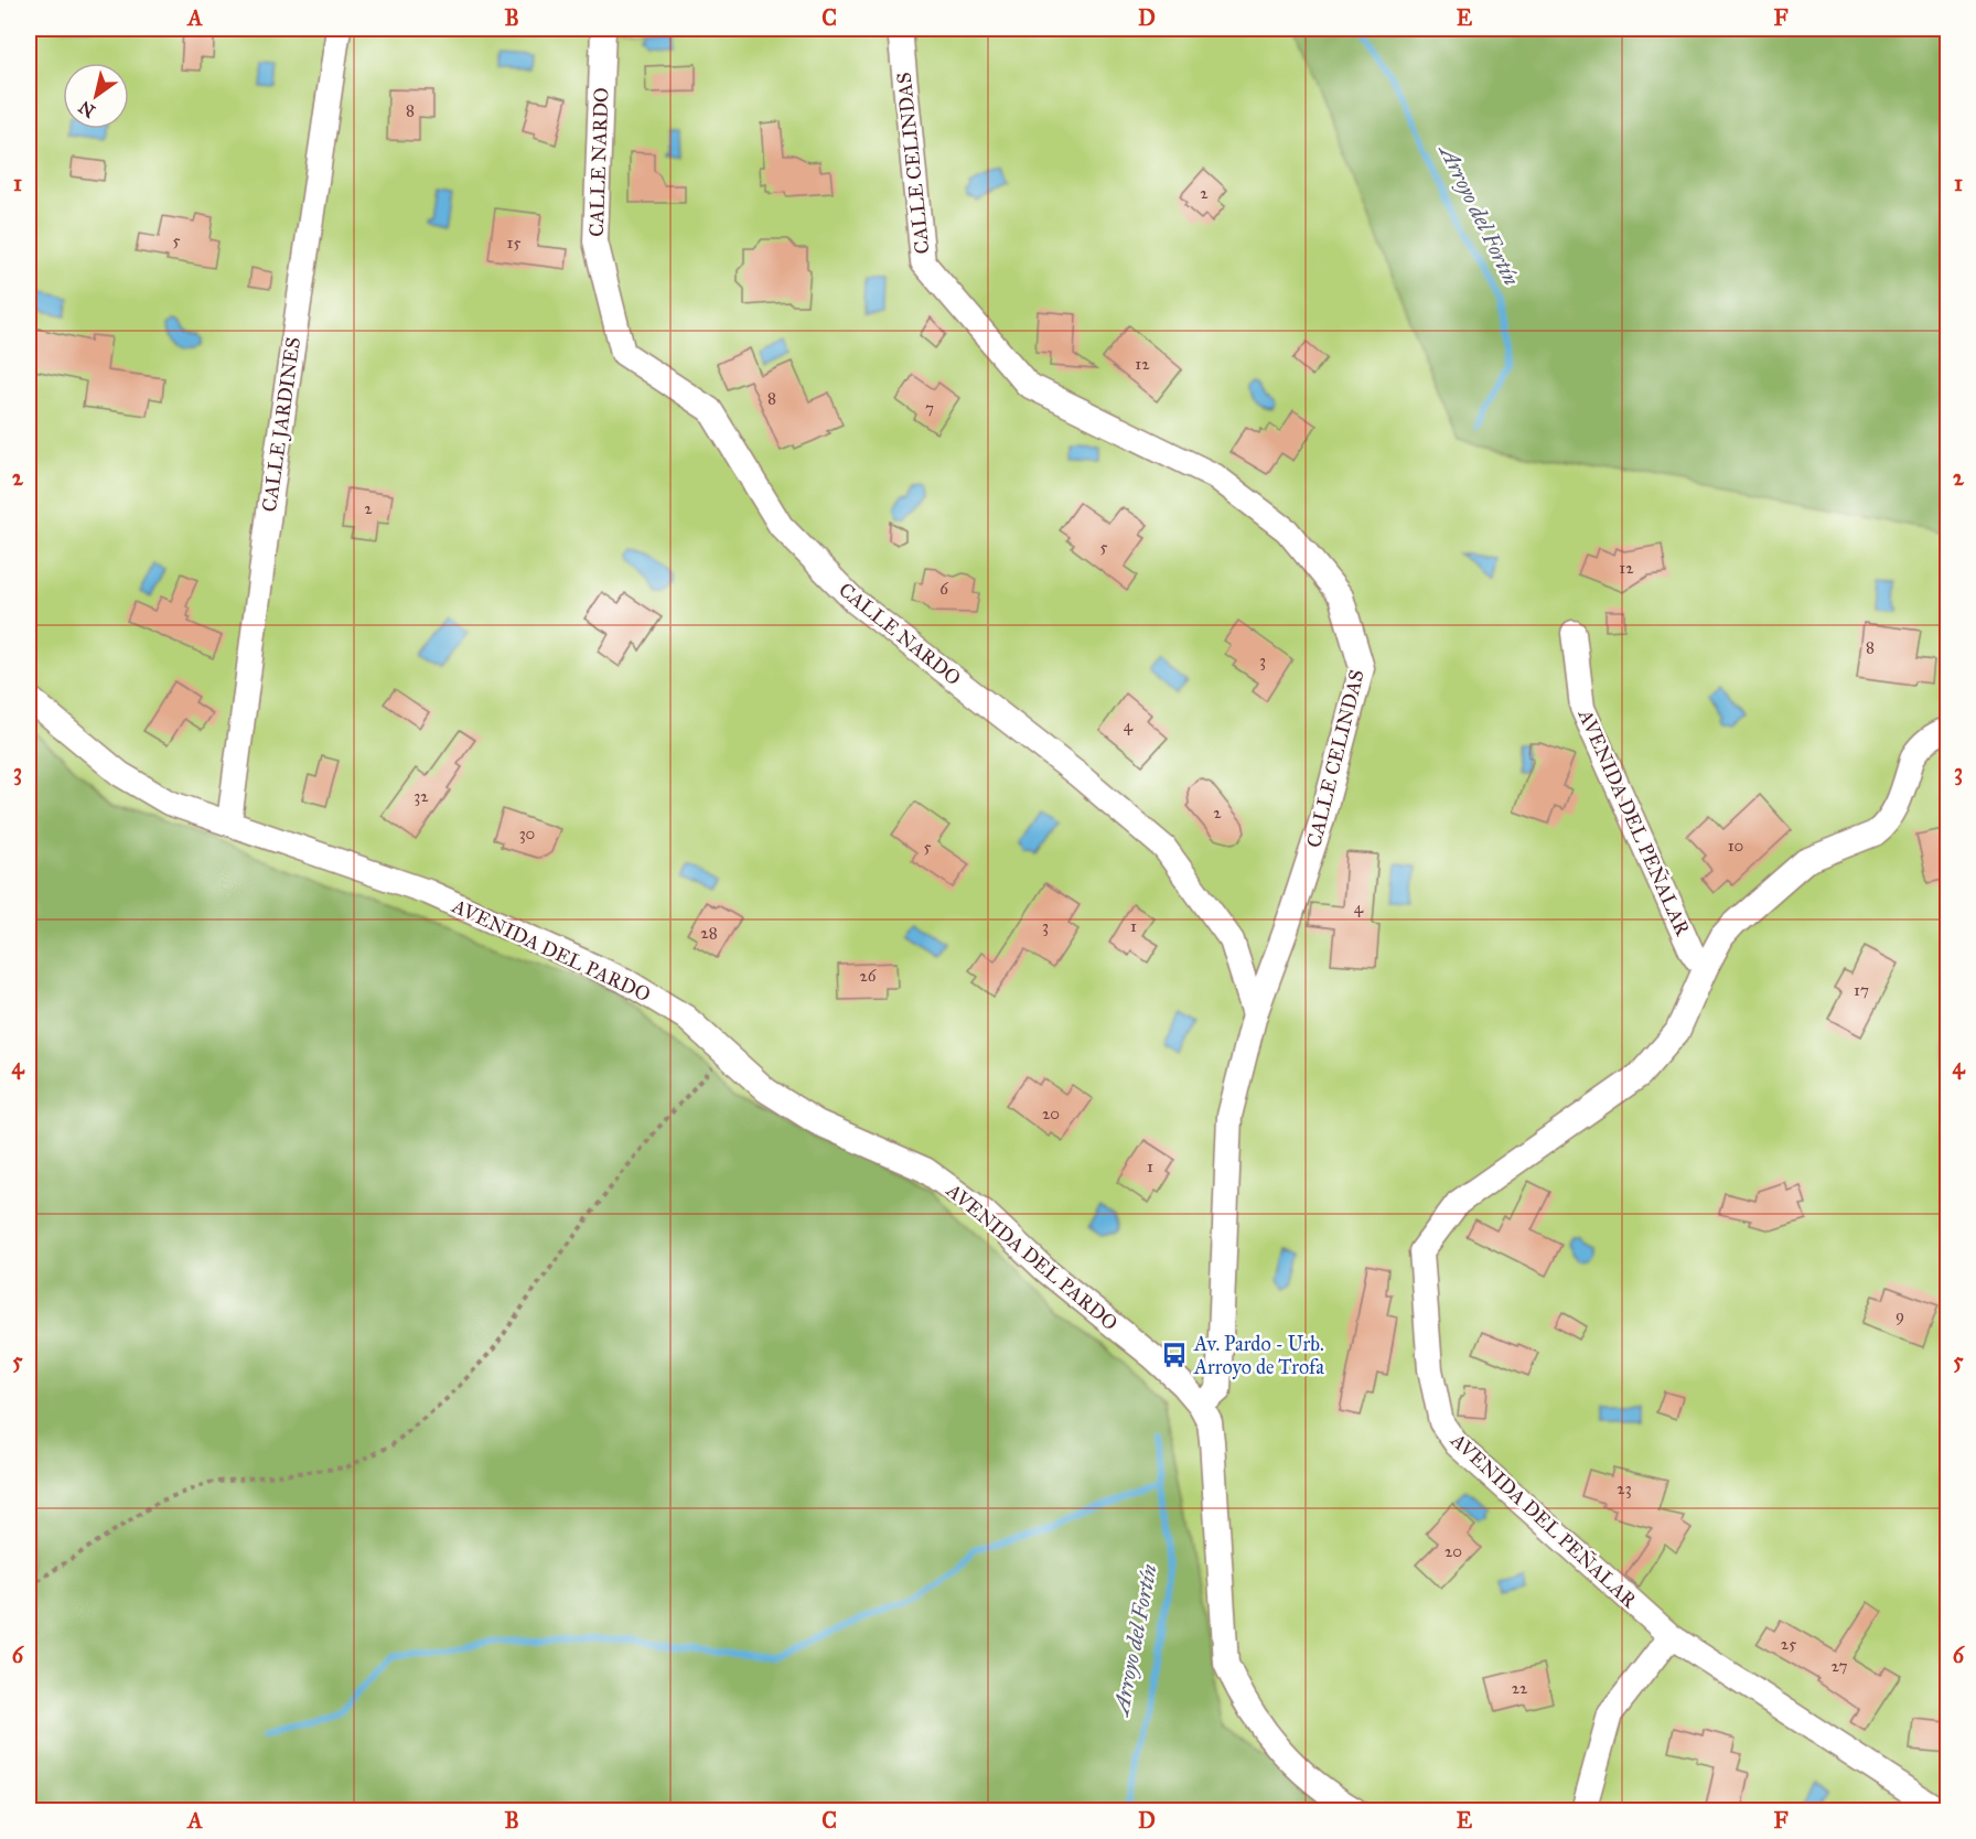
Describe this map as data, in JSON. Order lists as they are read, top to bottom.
{
  "streets": {
    "street": [
      "CALLE NARDO",
      "CALLE CELINDAS",
      "CALLE JARDINES",
      "AVENIDA DEL PEÑALAR",
      "AVENIDA DEL PARDO"
    ]
  },
  "crossings": [
    ["CALLE NARDO", "CALLE CELINDAS"],
    ["CALLE CELINDAS", "AVENIDA DEL PARDO"],
    ["CALLE JARDINES", "AVENIDA DEL PARDO"]
  ],
  "water": ["Arroyo del Fortín"],
  "places": {
    "bus stop": ["Av. Pardo - Urb. Arroyo de Trofa"]
  },
  "house_numbers": [
    "8",
    "2",
    "5",
    "15",
    "12",
    "8",
    "7",
    "2",
    "5",
    "12",
    "6",
    "8",
    "3",
    "4",
    "32",
    "2",
    "30",
    "10",
    "5",
    "4",
    "3",
    "1",
    "28",
    "26",
    "17",
    "20",
    "1",
    "9",
    "23",
    "20",
    "25",
    "27",
    "22"
  ],
  "north": "bottom left",
  "grid": {
    "columns": [
      "A",
      "B",
      "C",
      "D",
      "E",
      "F"
    ],
    "rows": [
      "1",
      "2",
      "3",
      "4",
      "5",
      "6"
    ]
  }
}
